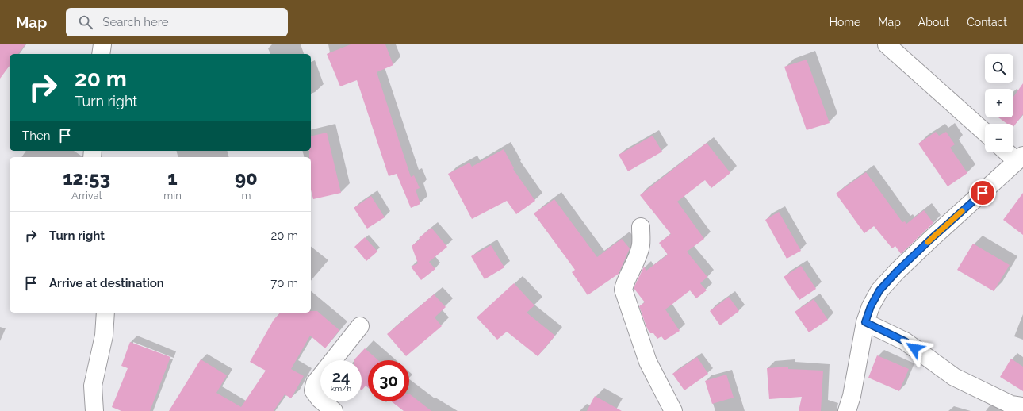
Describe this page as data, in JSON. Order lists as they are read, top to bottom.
{
  "page": {
    "header": "Map",
    "search": "Search here",
    "nav": [
      "Home",
      "Map",
      "About",
      "Contact"
    ],
    "map_buttons": ["+", "−"],
    "turn": ["20 m", "Turn right"],
    "then": "Then",
    "eta": [
      "12:53",
      "Arrival",
      "1",
      "min",
      "90",
      "m"
    ],
    "list": [
      {
        "name": "Turn right",
        "value": "20 m"
      },
      {
        "name": "Arrive at destination",
        "value": "70 m"
      }
    ],
    "speed": "24 km/h",
    "limit": "30"
  }
}
